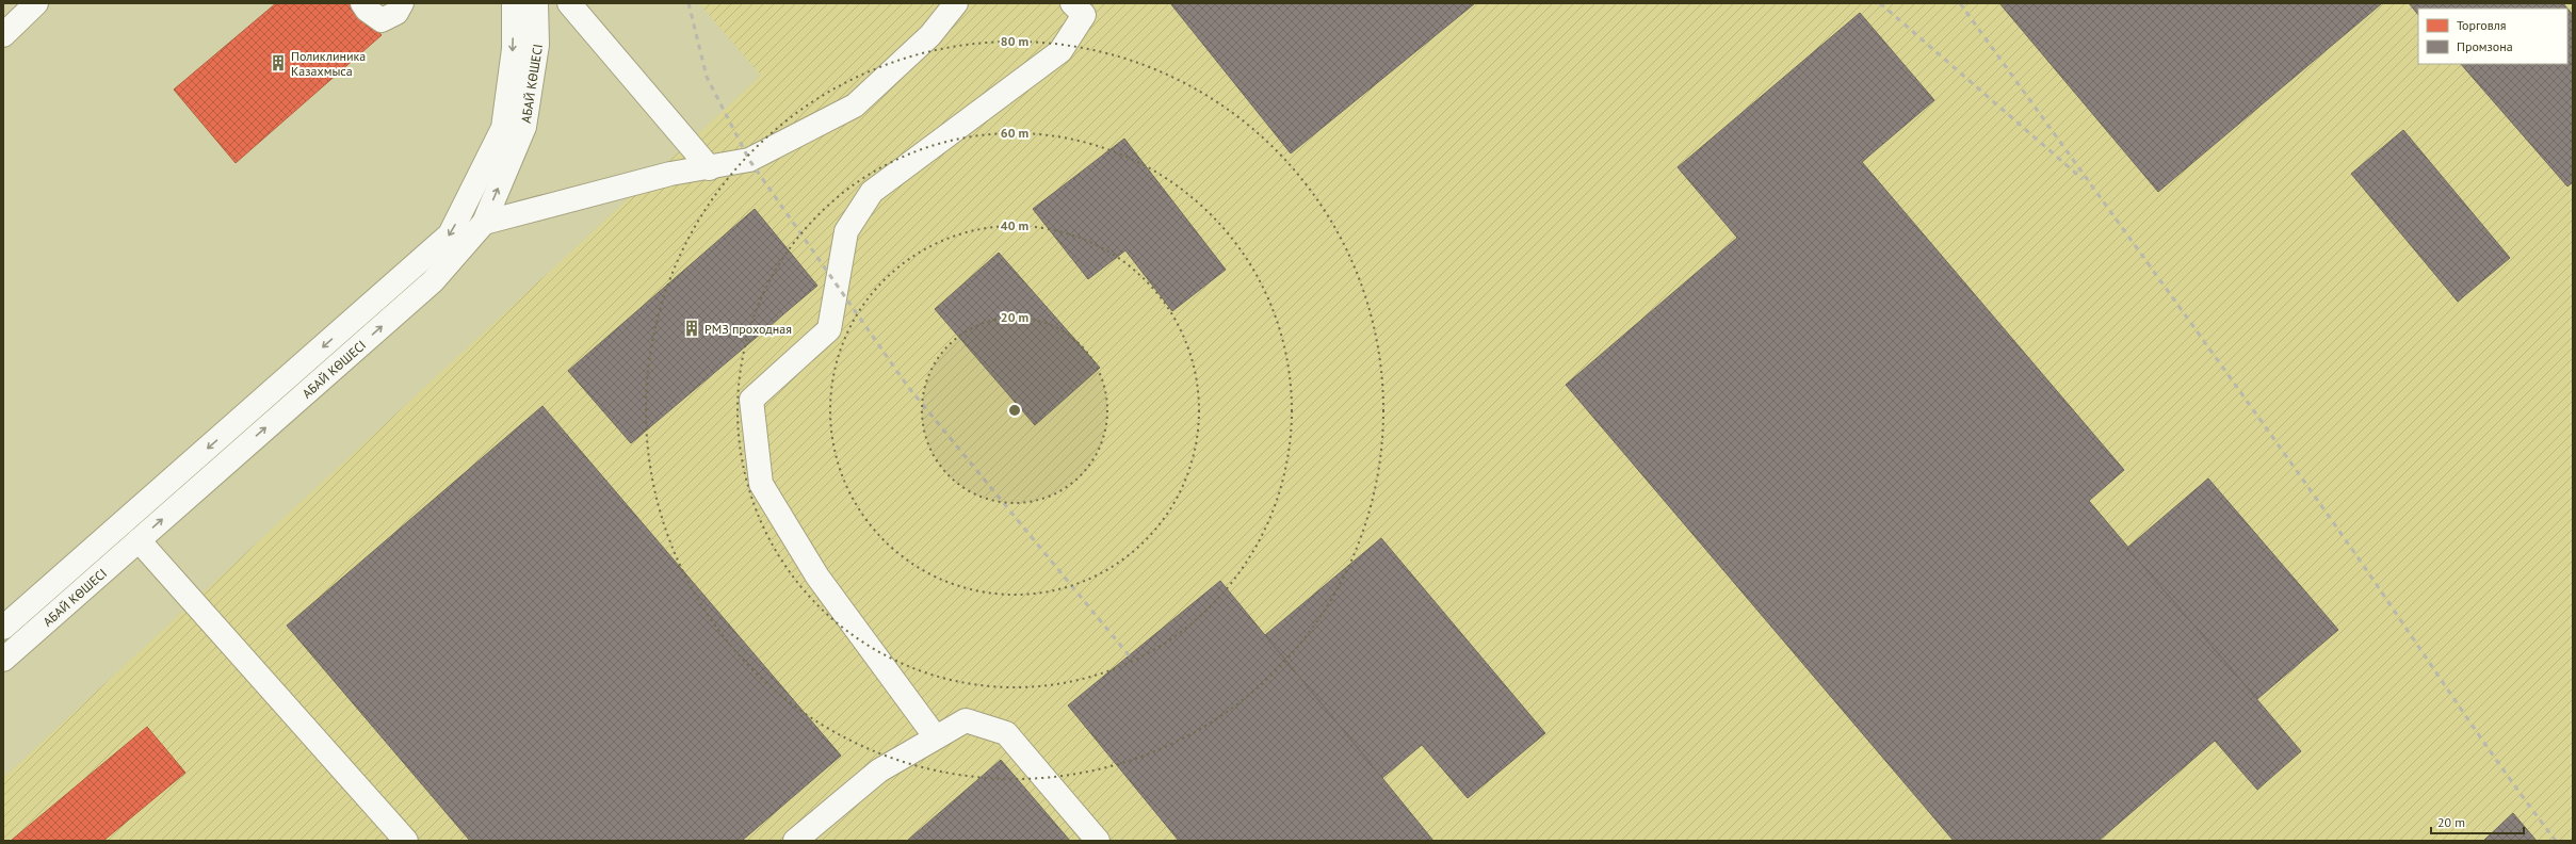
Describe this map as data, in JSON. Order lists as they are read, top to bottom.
{
  "streets": {
    "street": ["АБАЙ КӨШЕСІ"]
  },
  "places": {
    "building": ["Поликлиника Казахмыса", "РМЗ проходная"]
  },
  "legend": ["Торговля", "Промзона"],
  "scale_bar": "20 m",
  "rings": [
    "80 m",
    "60 m",
    "40 m",
    "20 m"
  ]
}
